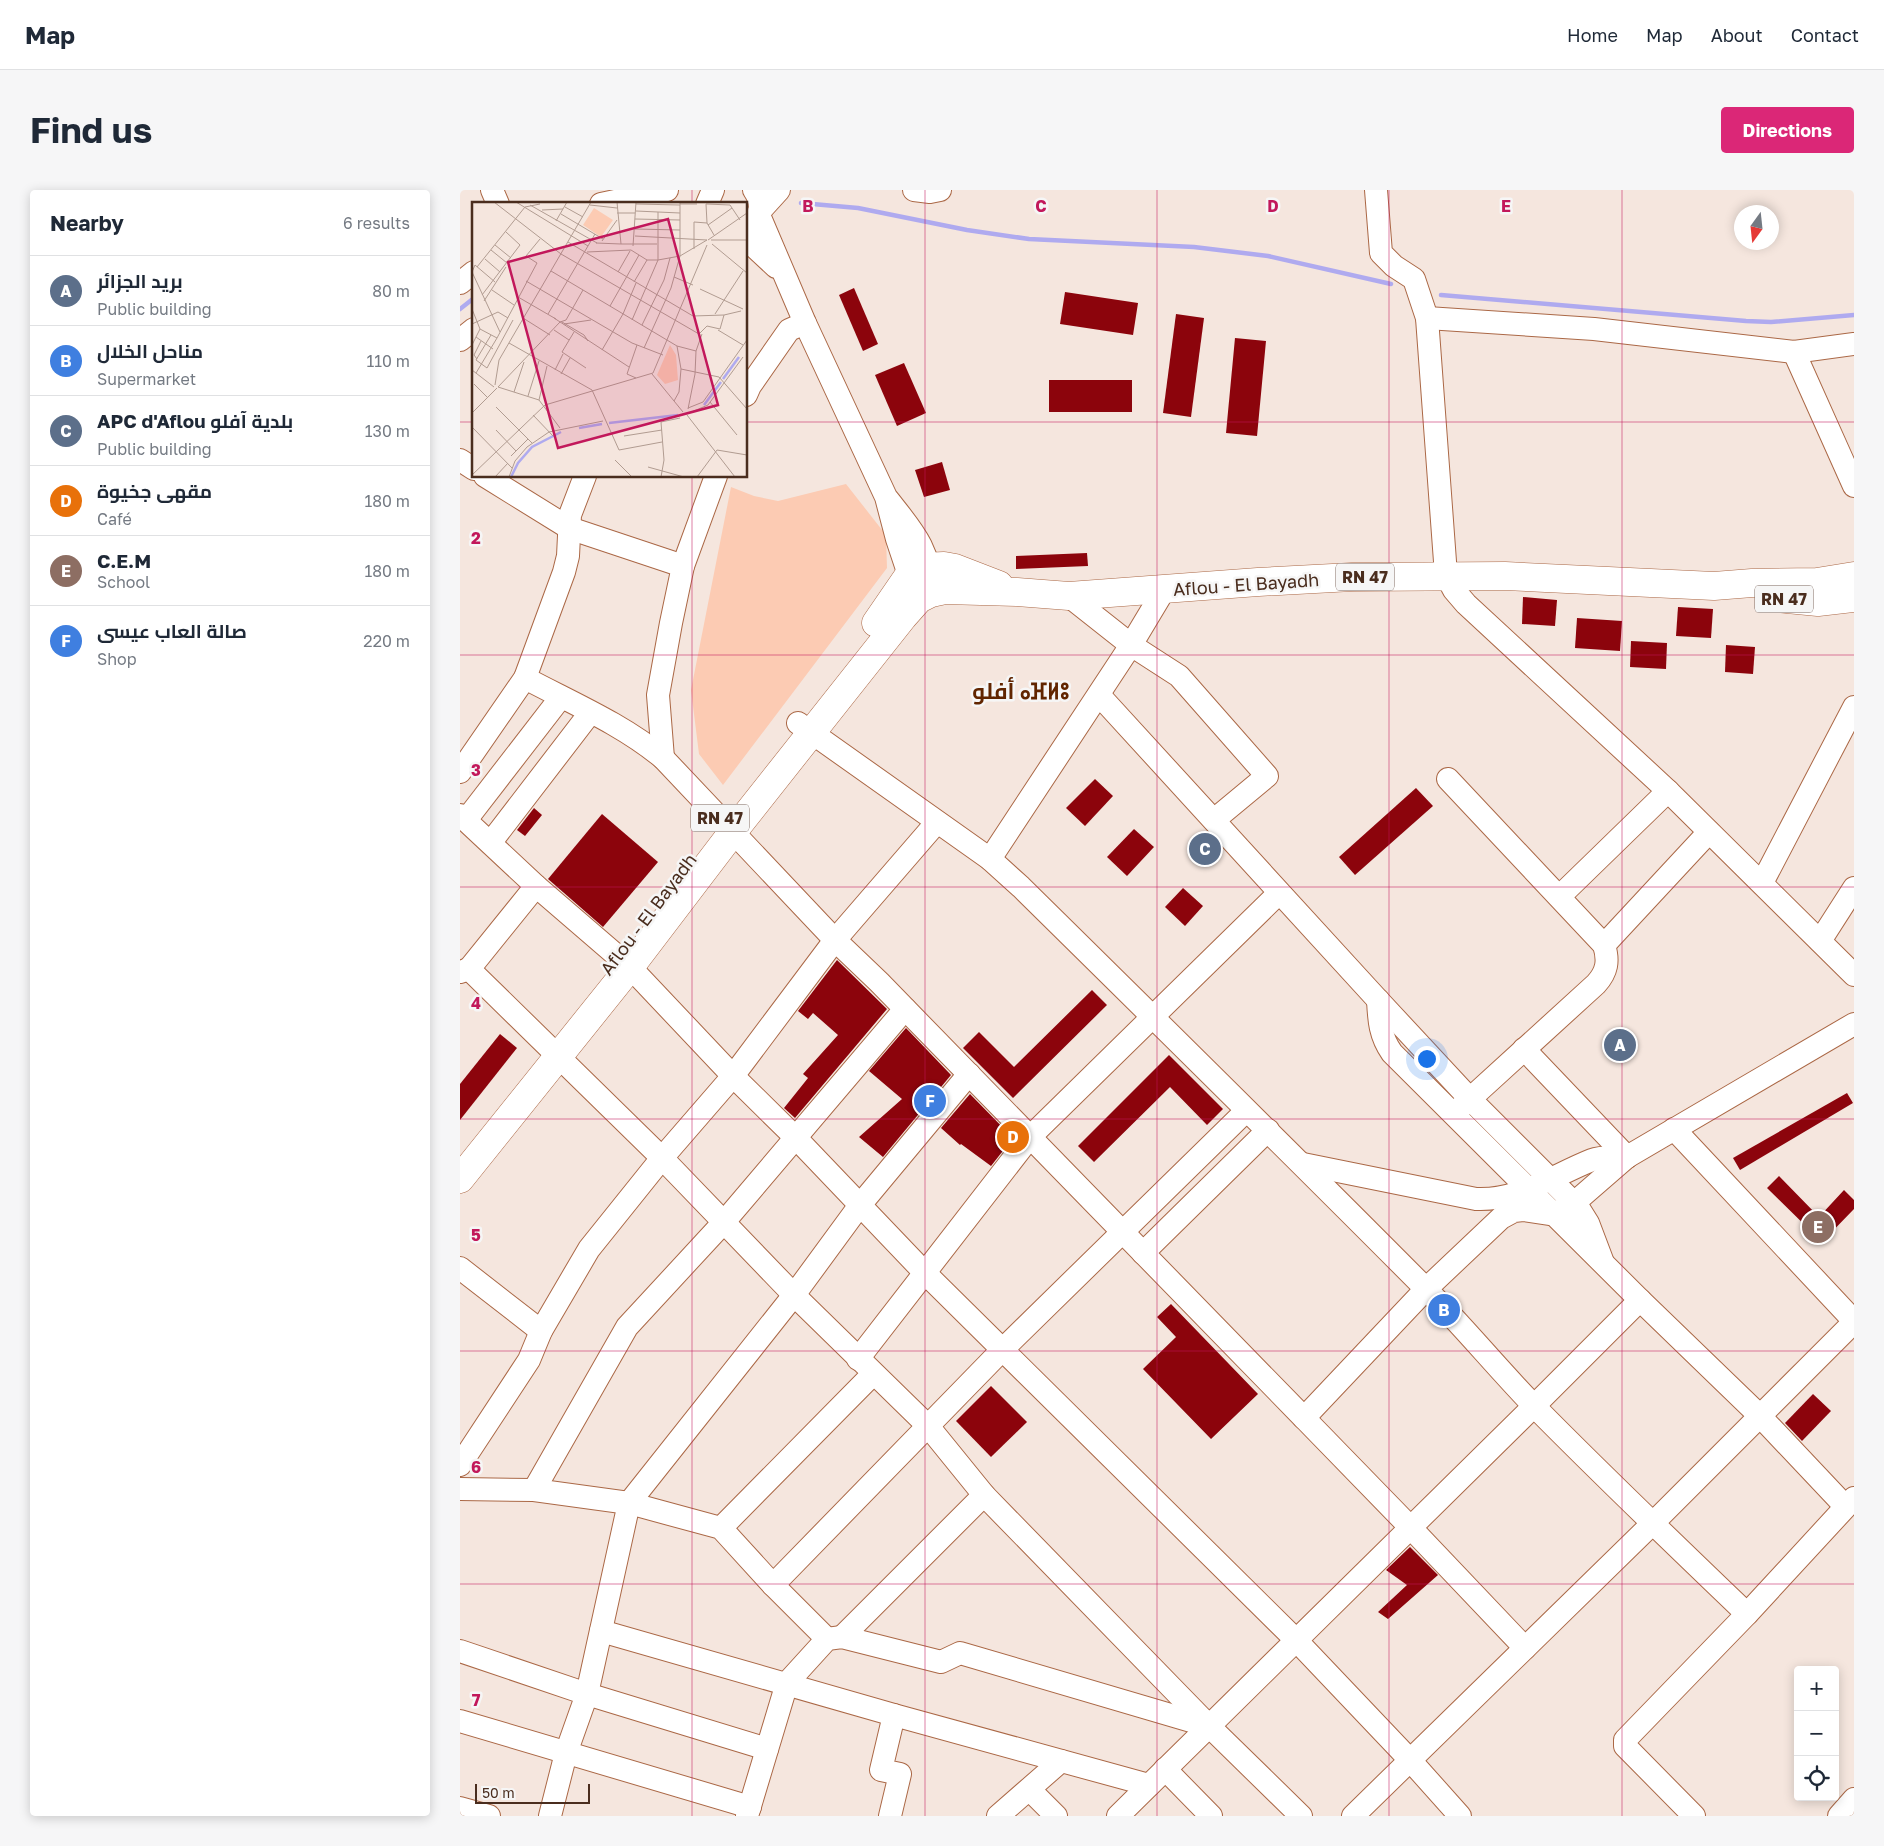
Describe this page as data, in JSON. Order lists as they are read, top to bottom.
{
  "streets": {
    "main road": ["RN 47", "Aflou - El Bayadh"]
  },
  "districts": ["أفلو ⴰⴼⵍⵓ"],
  "scale_bar": "50 m",
  "north": "bottom",
  "page": {
    "header": "Map",
    "nav": [
      "Home",
      "Map",
      "About",
      "Contact"
    ],
    "buttons": "Directions",
    "title": "Find us",
    "heading": ["Nearby", "6 results"],
    "list": [
      {
        "mark": "A",
        "name": "بريد الجزائر",
        "note": "Public building",
        "value": "80 m"
      },
      {
        "mark": "B",
        "name": "مناحل الخلال",
        "note": "Supermarket",
        "value": "110 m"
      },
      {
        "mark": "C",
        "name": "APC d'Aflou بلدية آفلو",
        "note": "Public building",
        "value": "130 m"
      },
      {
        "mark": "D",
        "name": "مقهى جخيوة",
        "note": "Café",
        "value": "180 m"
      },
      {
        "mark": "E",
        "name": "C.E.M",
        "note": "School",
        "value": "180 m"
      },
      {
        "mark": "F",
        "name": "صالة العاب عيسى",
        "note": "Shop",
        "value": "220 m"
      }
    ],
    "pins": [
      "C",
      "A",
      "F",
      "D",
      "E",
      "B"
    ],
    "map_buttons": ["+", "−"],
    "scale": "50 m"
  },
  "grid": {
    "columns": [
      "B",
      "C",
      "D",
      "E"
    ],
    "rows": [
      "2",
      "3",
      "4",
      "5",
      "6",
      "7"
    ]
  }
}
